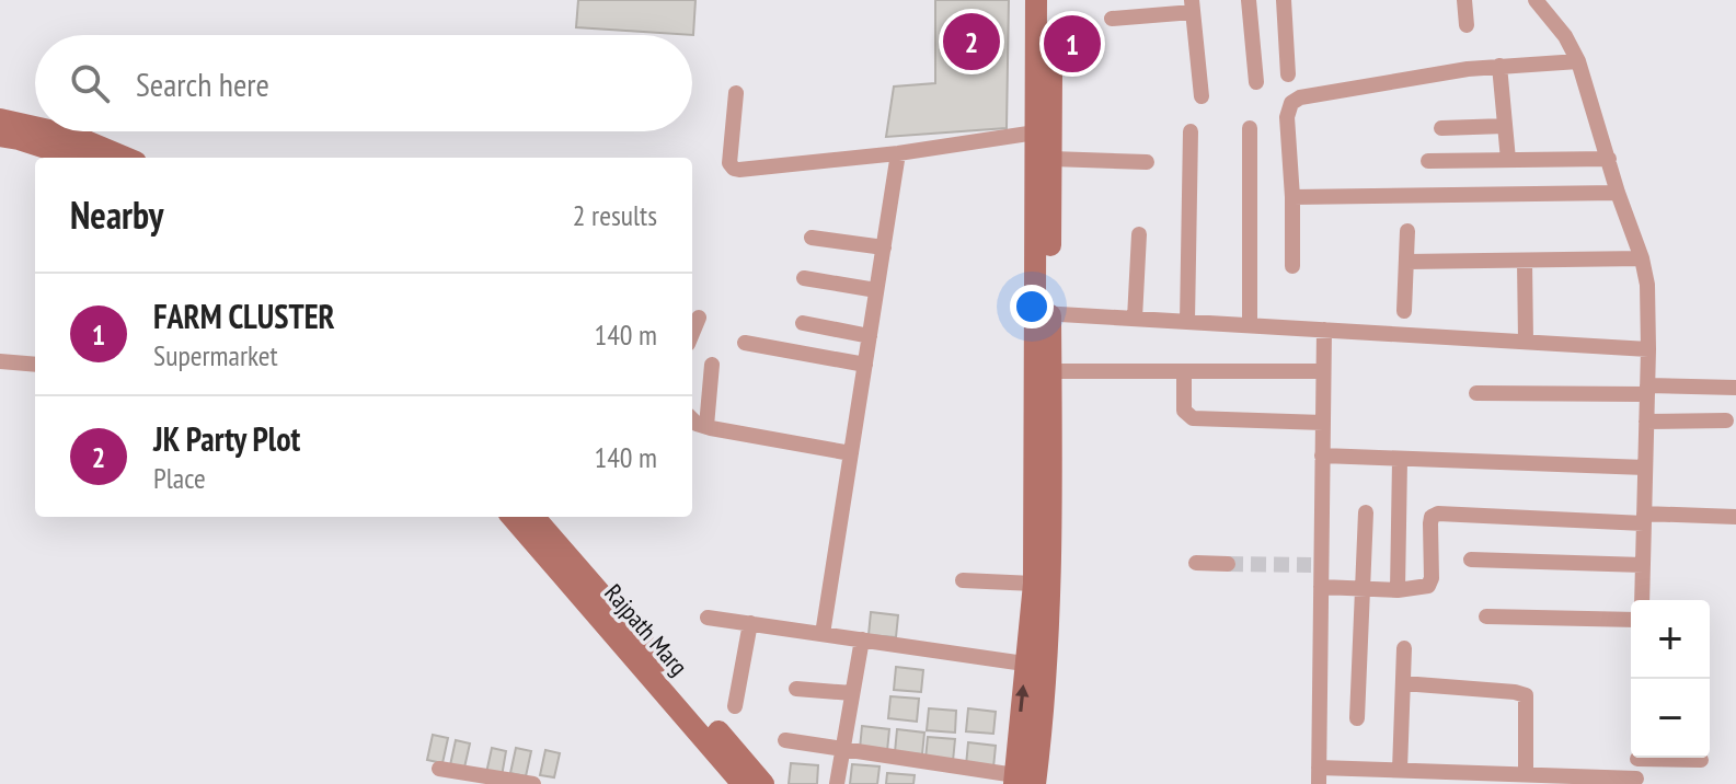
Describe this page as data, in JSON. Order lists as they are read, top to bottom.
{
  "streets": {
    "street": ["Rajpath Marg"]
  },
  "page": {
    "pins": ["2", "1"],
    "search": "Search here",
    "heading": ["Nearby", "2 results"],
    "list": [
      {
        "mark": "1",
        "name": "FARM CLUSTER",
        "note": "Supermarket",
        "value": "140 m"
      },
      {
        "mark": "2",
        "name": "JK Party Plot",
        "note": "Place",
        "value": "140 m"
      }
    ],
    "map_buttons": ["+", "−"]
  }
}
